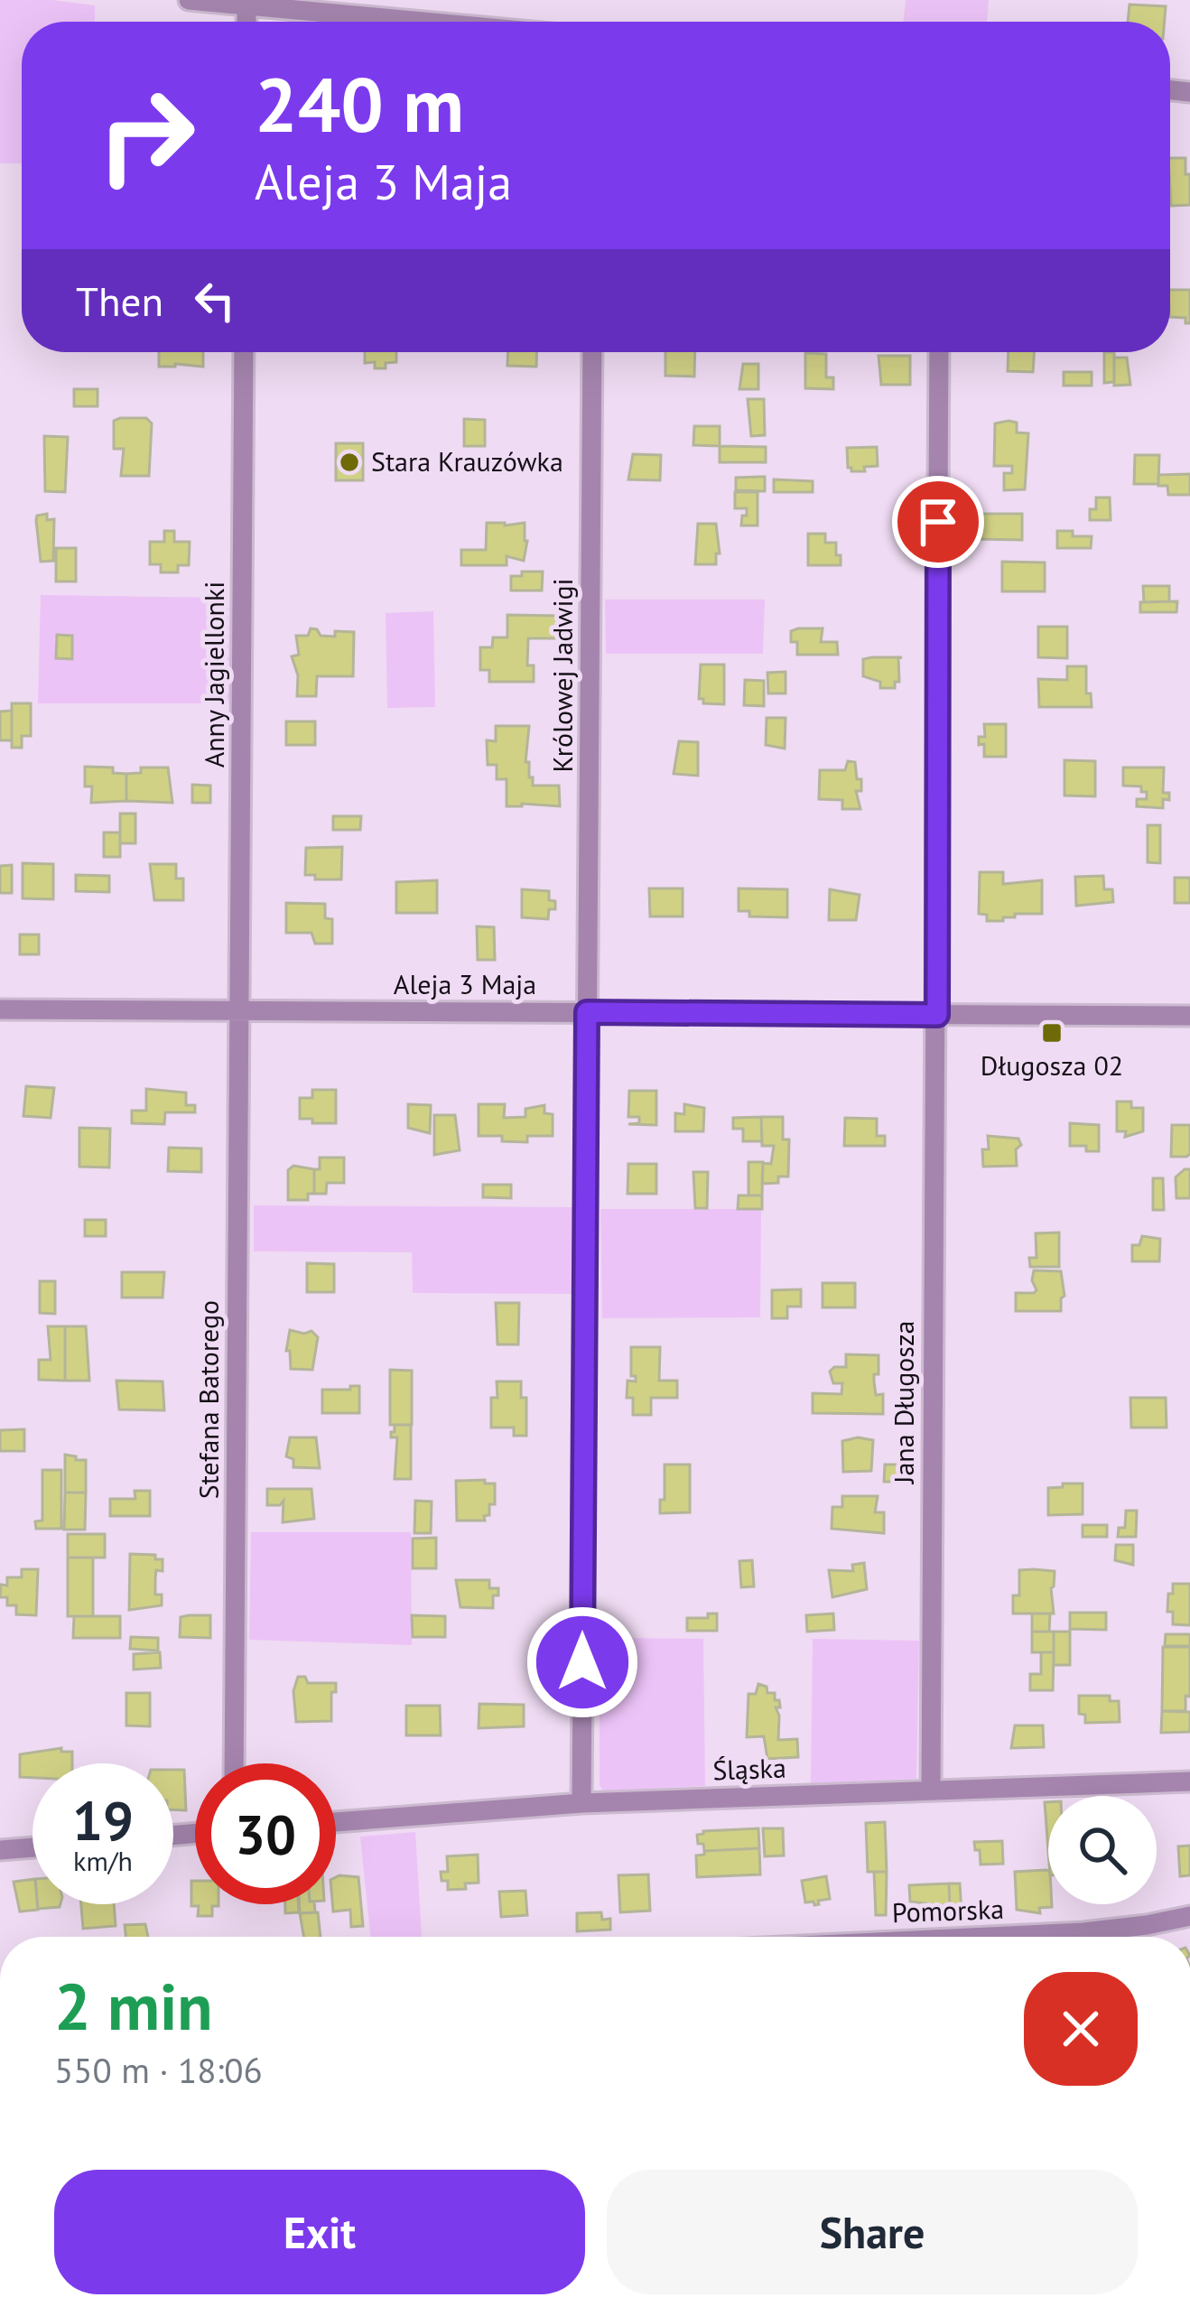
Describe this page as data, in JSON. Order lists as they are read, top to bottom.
{
  "streets": {
    "street": [
      "Anny Jagiellonki",
      "Królowej Jadwigi",
      "Aleja 3 Maja",
      "Stefana Batorego",
      "Jana Długosza",
      "Śląska",
      "Pomorska"
    ]
  },
  "crossings": [
    ["Anny Jagiellonki", "Aleja 3 Maja"],
    ["Anny Jagiellonki", "Stefana Batorego"],
    ["Królowej Jadwigi", "Aleja 3 Maja"],
    ["Królowej Jadwigi", "Śląska"],
    ["Aleja 3 Maja", "Stefana Batorego"],
    ["Aleja 3 Maja", "Jana Długosza"],
    ["Jana Długosza", "Śląska"]
  ],
  "places": {
    "other": ["Stara Krauzówka"],
    "transit": ["Długosza 02"]
  },
  "page": {
    "turn": ["240 m", "Aleja 3 Maja"],
    "then": "Then",
    "speed": "19 km/h",
    "limit": "30",
    "heading": ["2 min", "550 m · 18:06"],
    "buttons": ["Exit", "Share"]
  }
}
